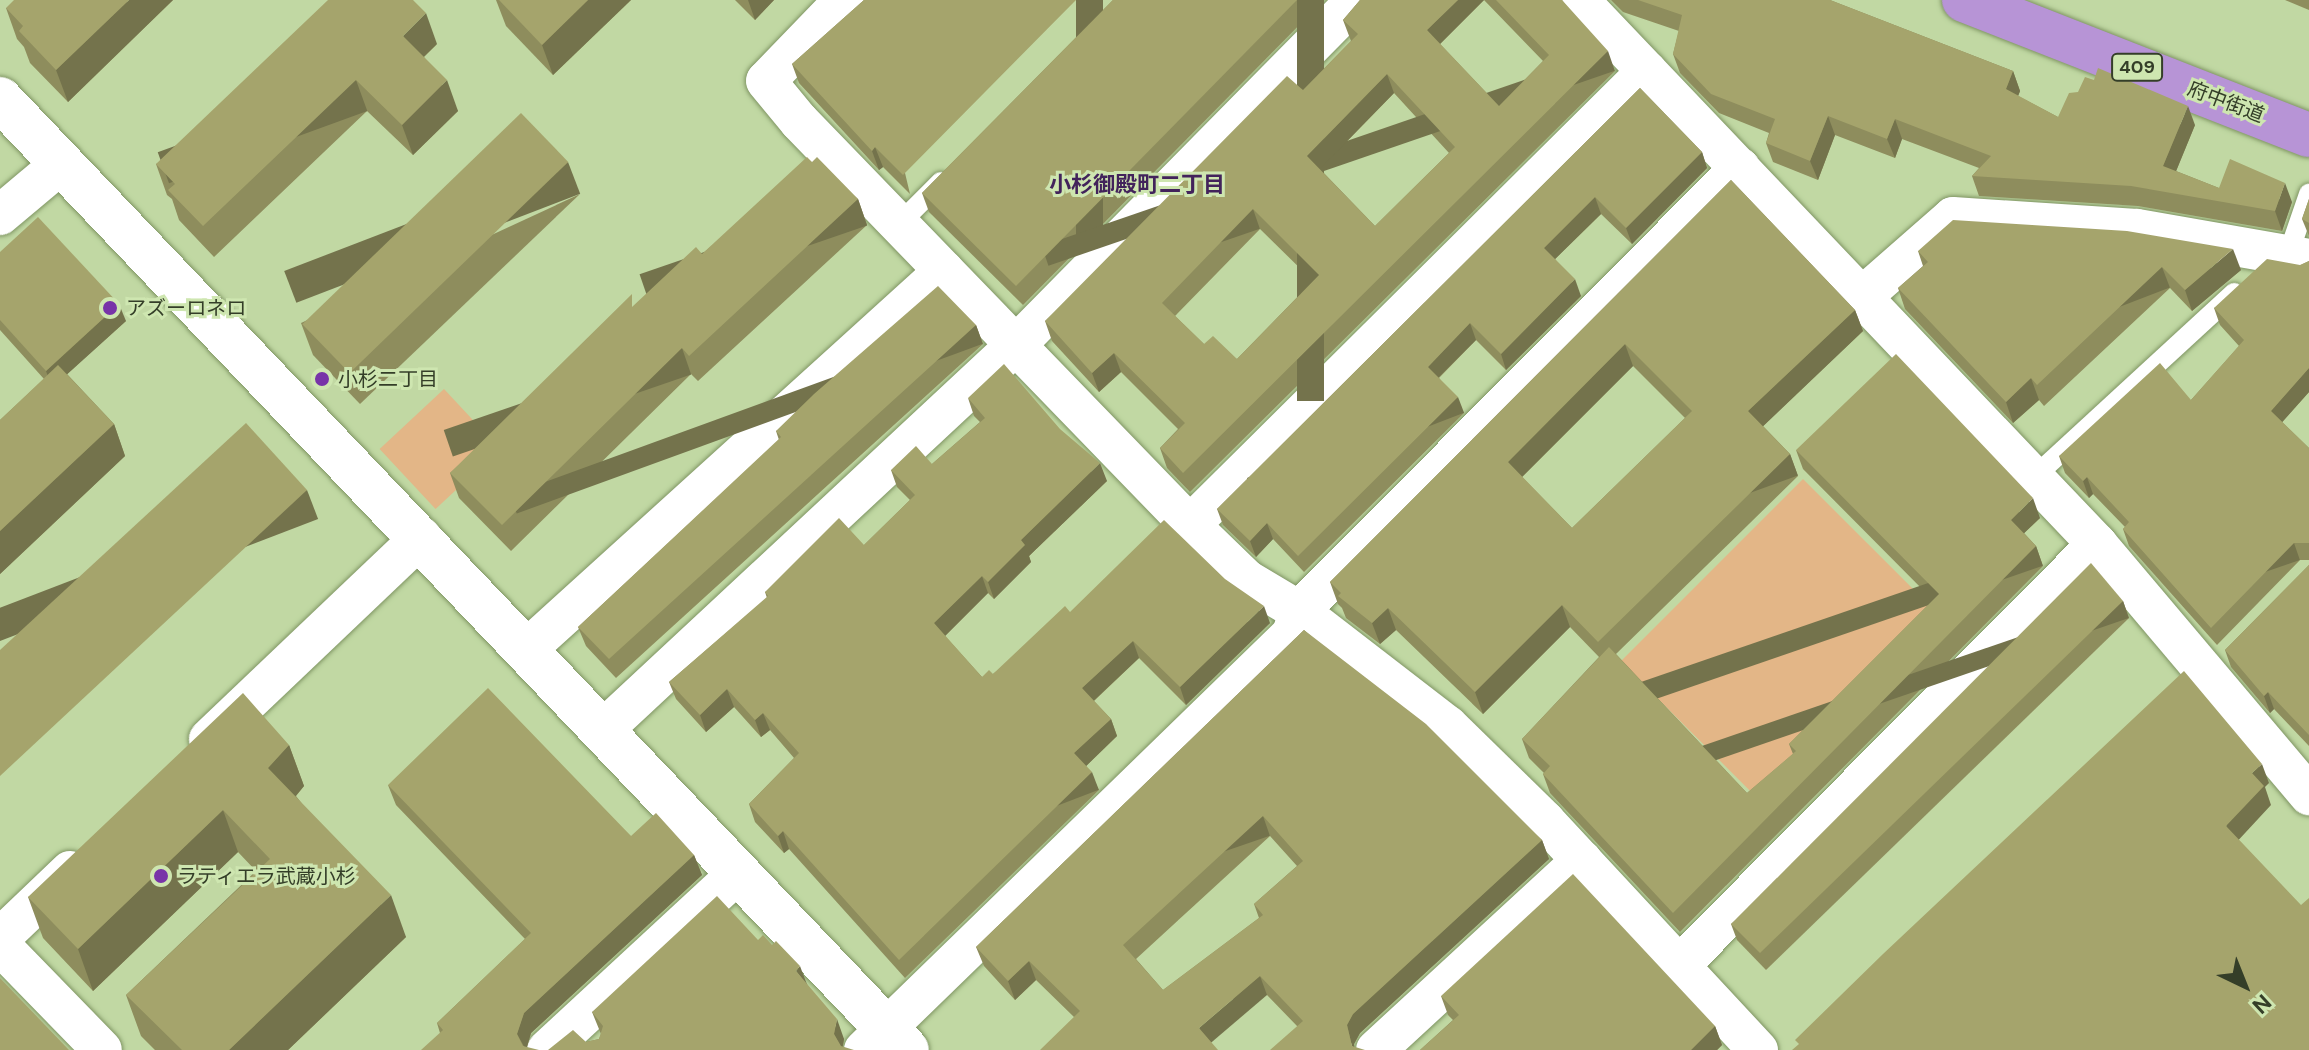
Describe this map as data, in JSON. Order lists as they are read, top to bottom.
{
  "streets": {
    "highway": ["409", "府中街道"]
  },
  "districts": ["小杉御殿町二丁目"],
  "places": ["アズーロネロ", "小杉二丁目", "ラティエラ武蔵小杉"],
  "north": "bottom right"
}
